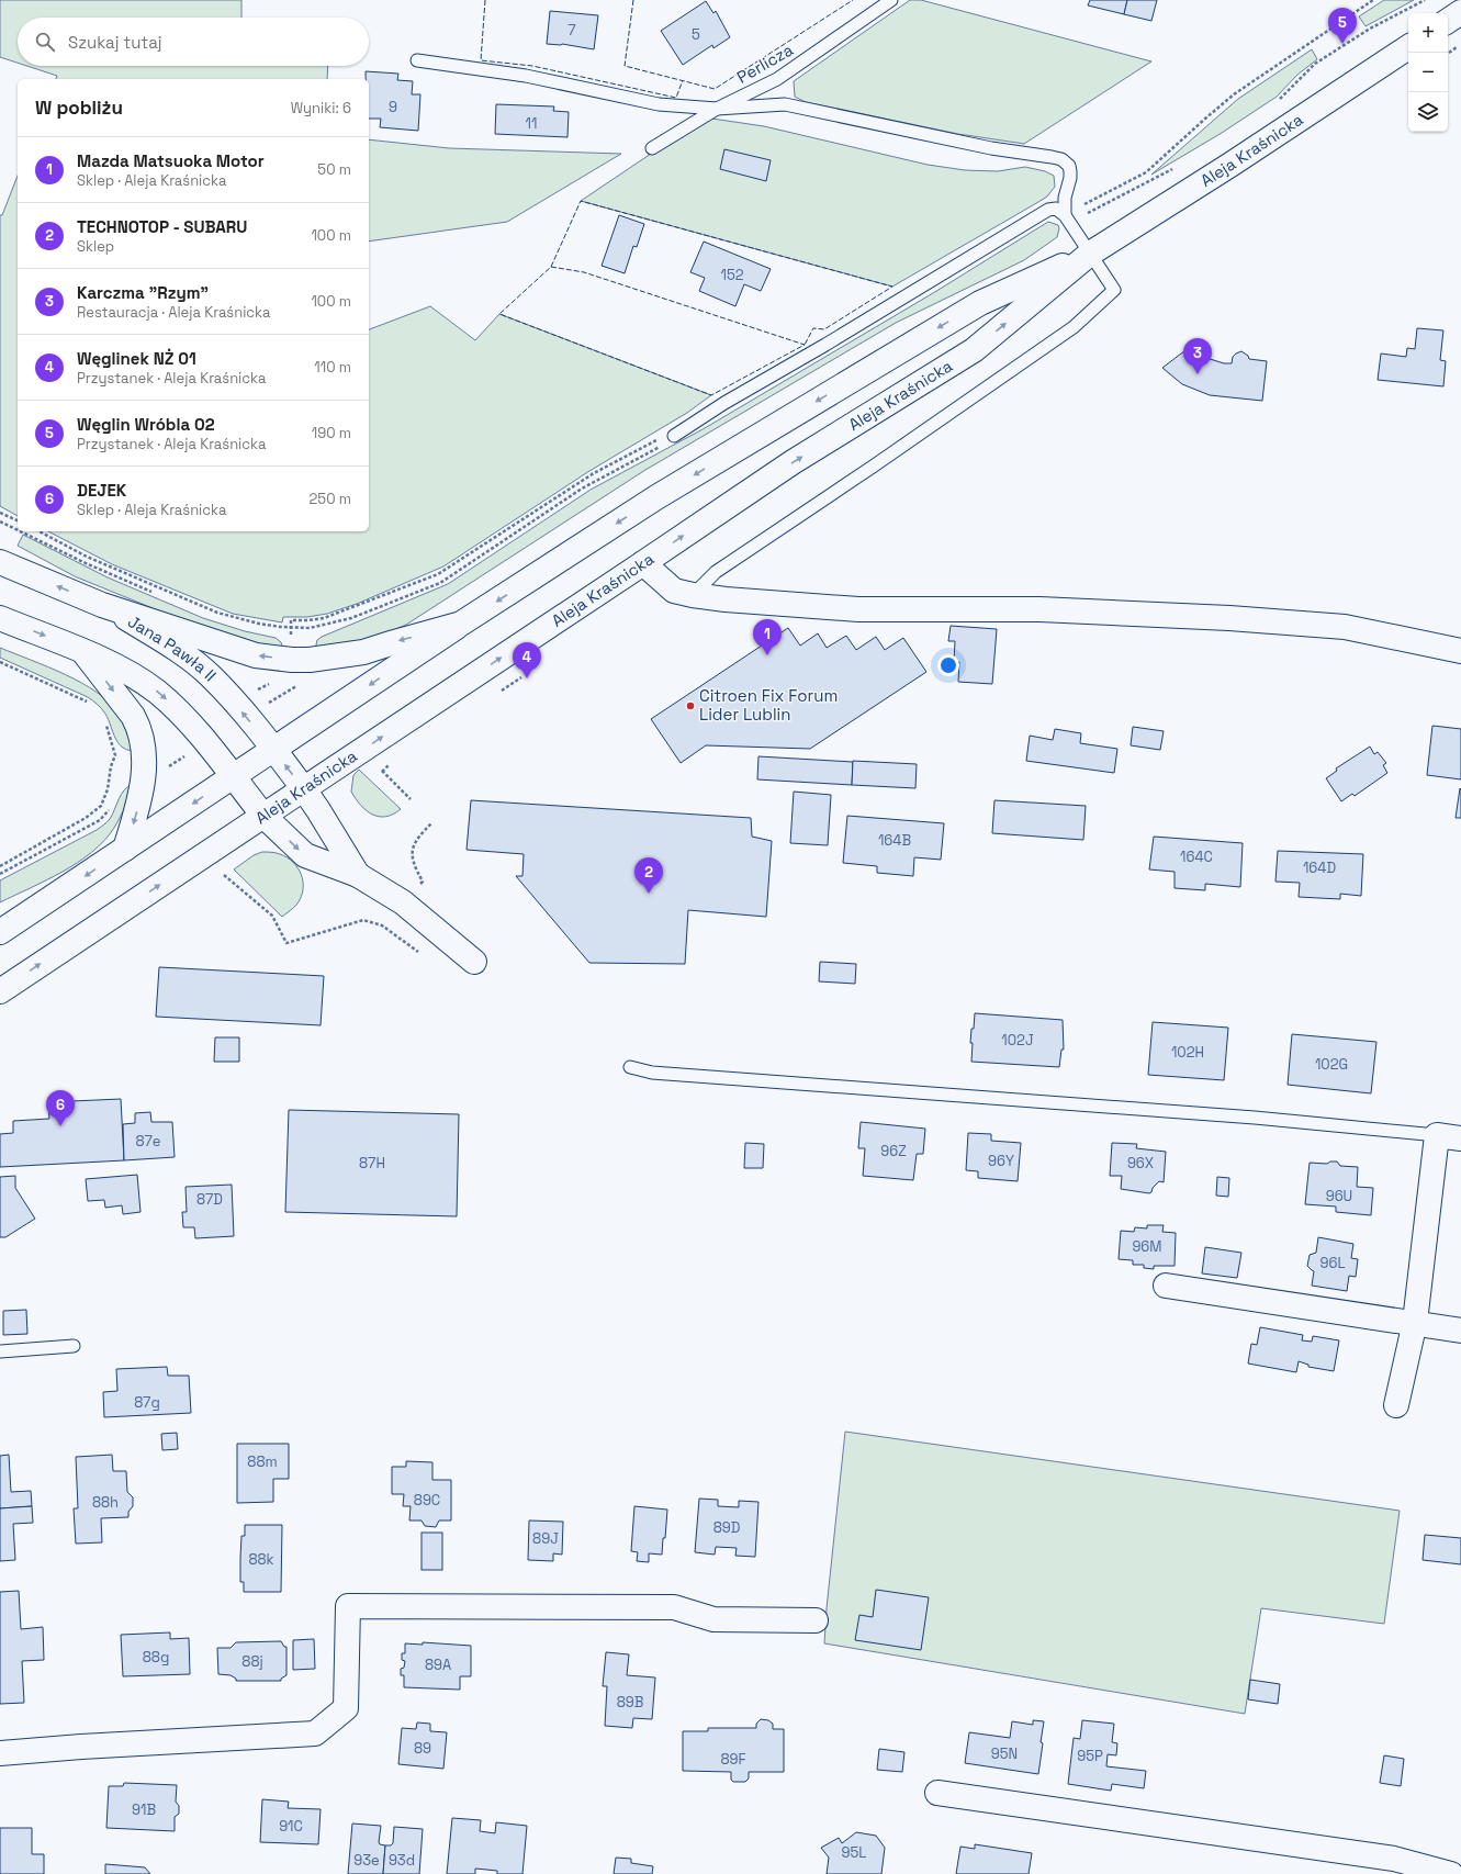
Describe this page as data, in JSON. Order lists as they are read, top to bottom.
{
  "streets": {
    "main road": ["Aleja Kraśnicka", "Jana Pawła II"],
    "lane": ["Perlicza"]
  },
  "crossings": [
    ["Aleja Kraśnicka", "Jana Pawła II"]
  ],
  "places": ["Citroen Fix Forum Lider Lublin"],
  "house_numbers": [
    "7",
    "5",
    "9",
    "11",
    "152",
    "164B",
    "164C",
    "164D",
    "102J",
    "102H",
    "102G",
    "87e",
    "96Z",
    "96Y",
    "87H",
    "96X",
    "96U",
    "87D",
    "96M",
    "96L",
    "87g",
    "88m",
    "89C",
    "88h",
    "89D",
    "89J",
    "88k",
    "88g",
    "88j",
    "89A",
    "89B",
    "89",
    "95N",
    "95P",
    "89F",
    "91B",
    "91C",
    "95L",
    "93e",
    "93d"
  ],
  "page": {
    "pins": [
      "5",
      "3",
      "1",
      "4",
      "2",
      "6"
    ],
    "map_buttons": ["+", "−"],
    "search": "Szukaj tutaj",
    "heading": ["W pobliżu", "Wyniki: 6"],
    "list": [
      {
        "mark": "1",
        "name": "Mazda Matsuoka Motor",
        "note": "Sklep · Aleja Kraśnicka",
        "value": "50 m"
      },
      {
        "mark": "2",
        "name": "TECHNOTOP - SUBARU",
        "note": "Sklep",
        "value": "100 m"
      },
      {
        "mark": "3",
        "name": "Karczma \"Rzym\"",
        "note": "Restauracja · Aleja Kraśnicka",
        "value": "100 m"
      },
      {
        "mark": "4",
        "name": "Węglinek NŻ 01",
        "note": "Przystanek · Aleja Kraśnicka",
        "value": "110 m"
      },
      {
        "mark": "5",
        "name": "Węglin Wróbla 02",
        "note": "Przystanek · Aleja Kraśnicka",
        "value": "190 m"
      },
      {
        "mark": "6",
        "name": "DEJEK",
        "note": "Sklep · Aleja Kraśnicka",
        "value": "250 m"
      }
    ]
  }
}
